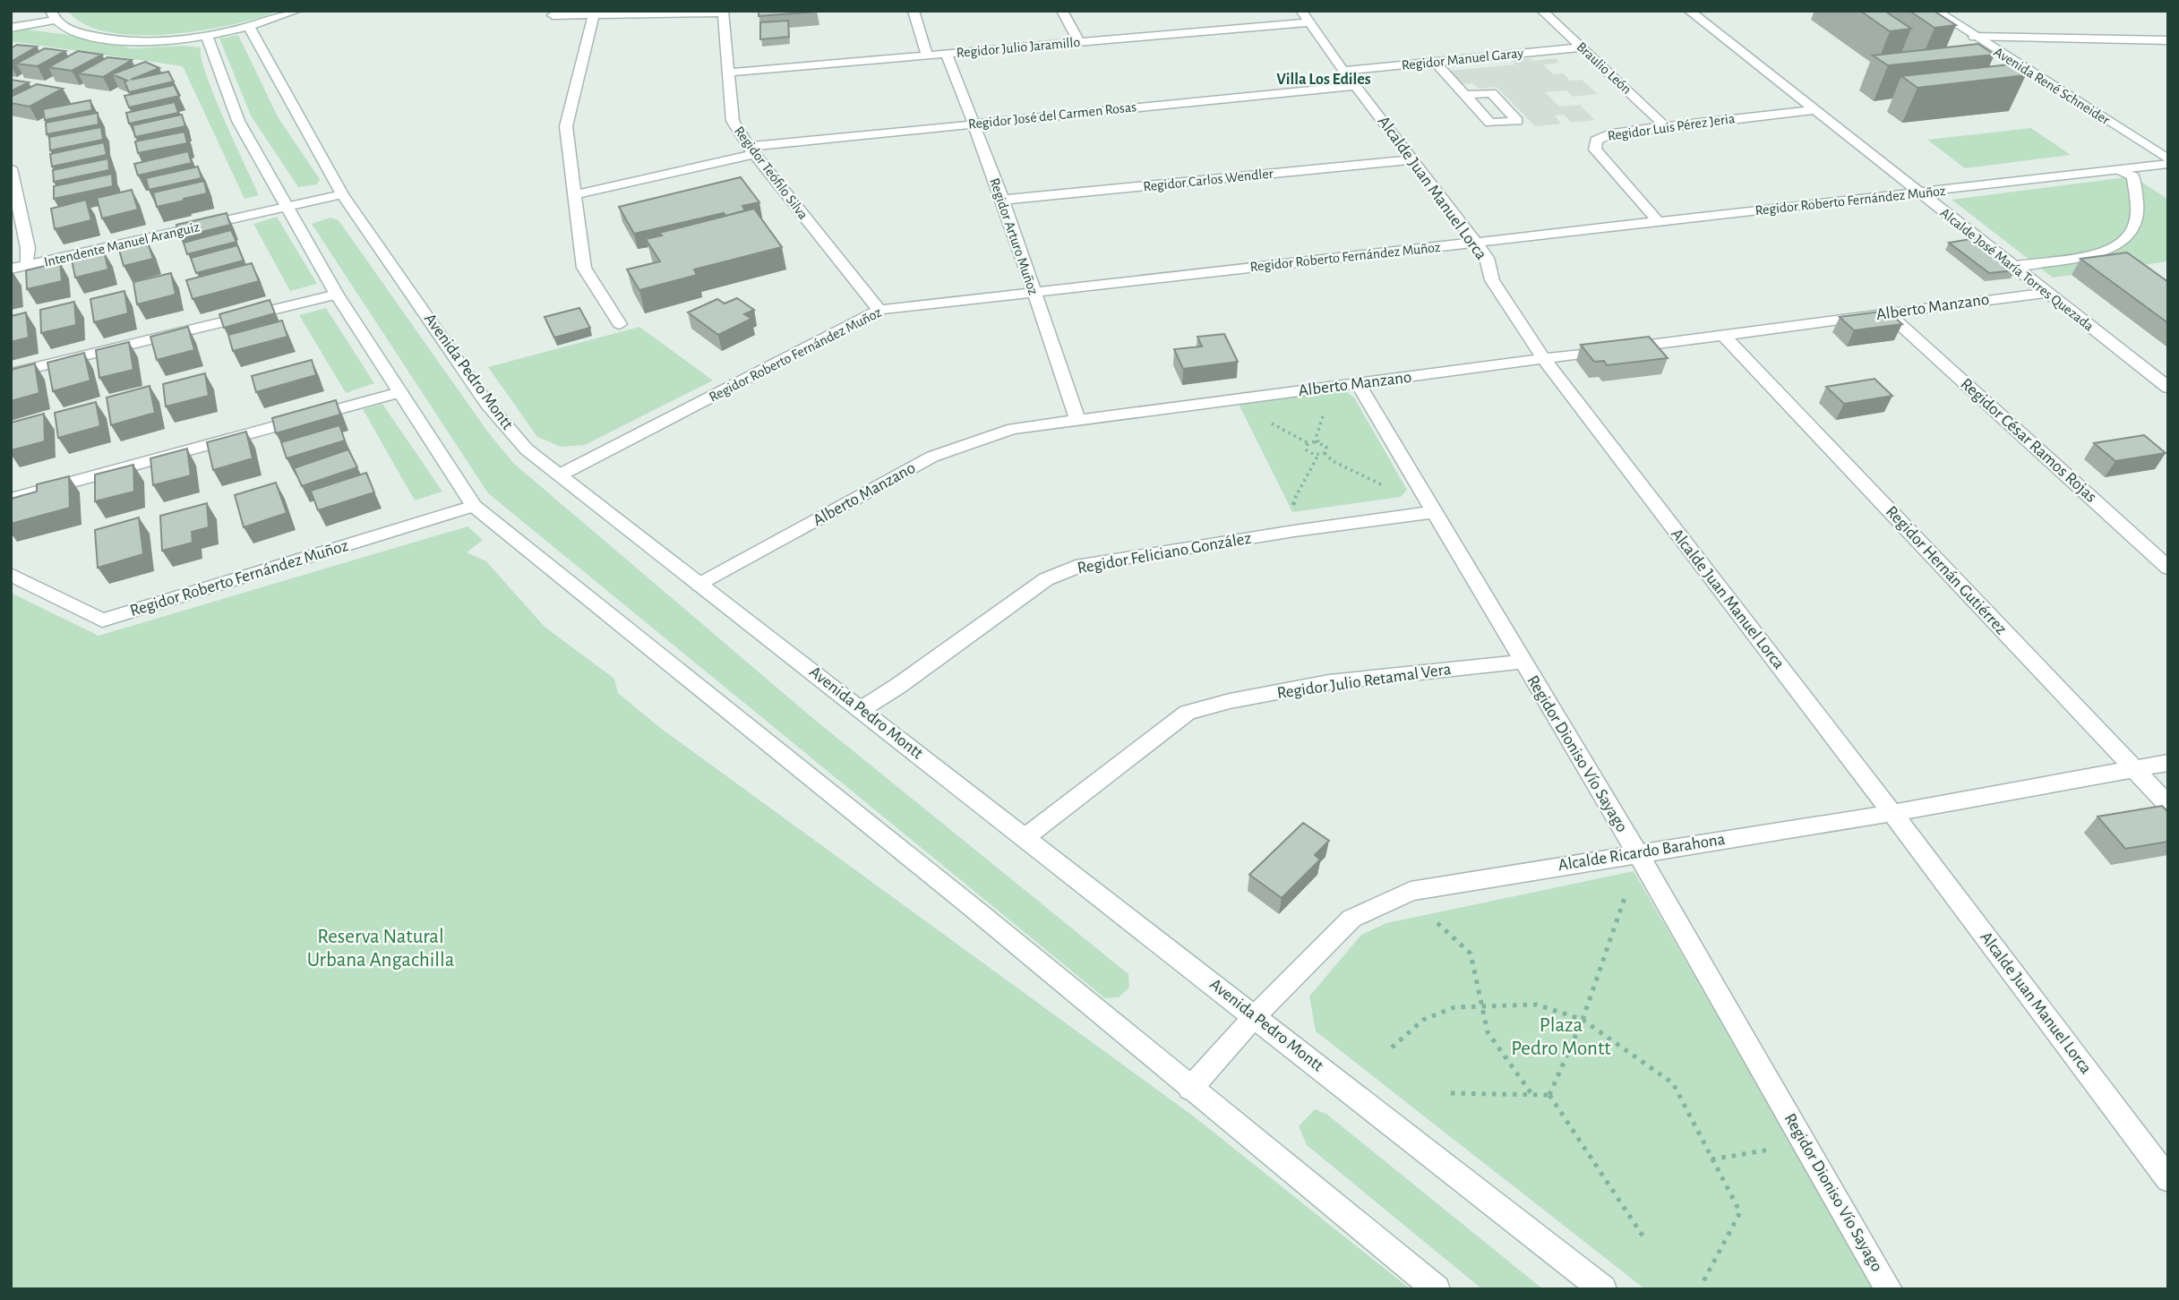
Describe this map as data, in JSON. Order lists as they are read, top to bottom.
{
  "streets": {
    "street": [
      "Regidor Julio Jaramillo",
      "Regidor Manuel Garay",
      "Braulio León",
      "Avenida René Schneider",
      "Regidor José del Carmen Rosas",
      "Regidor Luis Pérez Jeria",
      "Regidor Teófilo Silva",
      "Regidor Carlos Wendler",
      "Alcalde Juan Manuel Lorca",
      "Regidor Roberto Fernández Muñoz",
      "Regidor Arturo Muñoz",
      "Intendente Manuel Aranguiz",
      "Alcalde José María Torres Quezada",
      "Alberto Manzano",
      "Avenida Pedro Montt",
      "Regidor César Ramos Rojas",
      "Regidor Feliciano González",
      "Regidor Hernán Gutiérrez",
      "Regidor Julio Retamal Vera",
      "Regidor Dioniso Vío Sayago",
      "Alcalde Ricardo Barahona"
    ]
  },
  "crossings": [
    ["Regidor Julio Jaramillo", "Regidor Teófilo Silva"],
    ["Regidor Julio Jaramillo", "Alcalde Juan Manuel Lorca"],
    ["Regidor Julio Jaramillo", "Regidor Arturo Muñoz"],
    ["Regidor Manuel Garay", "Braulio León"],
    ["Regidor Manuel Garay", "Alcalde Juan Manuel Lorca"],
    ["Braulio León", "Regidor Luis Pérez Jeria"],
    ["Avenida René Schneider", "Regidor Roberto Fernández Muñoz"],
    ["Regidor José del Carmen Rosas", "Regidor Teófilo Silva"],
    ["Regidor José del Carmen Rosas", "Alcalde Juan Manuel Lorca"],
    ["Regidor José del Carmen Rosas", "Regidor Arturo Muñoz"],
    ["Regidor Luis Pérez Jeria", "Regidor Roberto Fernández Muñoz"],
    ["Regidor Luis Pérez Jeria", "Alcalde José María Torres Quezada"],
    ["Regidor Teófilo Silva", "Regidor Roberto Fernández Muñoz"],
    ["Regidor Carlos Wendler", "Alcalde Juan Manuel Lorca"],
    ["Regidor Carlos Wendler", "Regidor Arturo Muñoz"],
    ["Alcalde Juan Manuel Lorca", "Regidor Roberto Fernández Muñoz"],
    ["Alcalde Juan Manuel Lorca", "Alberto Manzano"],
    ["Alcalde Juan Manuel Lorca", "Alcalde Ricardo Barahona"],
    ["Regidor Roberto Fernández Muñoz", "Regidor Arturo Muñoz"],
    ["Regidor Roberto Fernández Muñoz", "Alcalde José María Torres Quezada"],
    ["Regidor Roberto Fernández Muñoz", "Avenida Pedro Montt"],
    ["Regidor Arturo Muñoz", "Alberto Manzano"],
    ["Intendente Manuel Aranguiz", "Avenida Pedro Montt"],
    ["Alcalde José María Torres Quezada", "Alberto Manzano"],
    ["Alberto Manzano", "Avenida Pedro Montt"],
    ["Alberto Manzano", "Regidor César Ramos Rojas"],
    ["Alberto Manzano", "Regidor Hernán Gutiérrez"],
    ["Alberto Manzano", "Regidor Dioniso Vío Sayago"],
    ["Avenida Pedro Montt", "Regidor Feliciano González"],
    ["Avenida Pedro Montt", "Regidor Julio Retamal Vera"],
    ["Avenida Pedro Montt", "Alcalde Ricardo Barahona"],
    ["Regidor Feliciano González", "Regidor Dioniso Vío Sayago"],
    ["Regidor Hernán Gutiérrez", "Alcalde Ricardo Barahona"],
    ["Regidor Julio Retamal Vera", "Regidor Dioniso Vío Sayago"],
    ["Regidor Dioniso Vío Sayago", "Alcalde Ricardo Barahona"]
  ],
  "districts": ["Villa Los Ediles"],
  "parks": ["Reserva Natural Urbana Angachilla", "Plaza Pedro Montt"]
}
